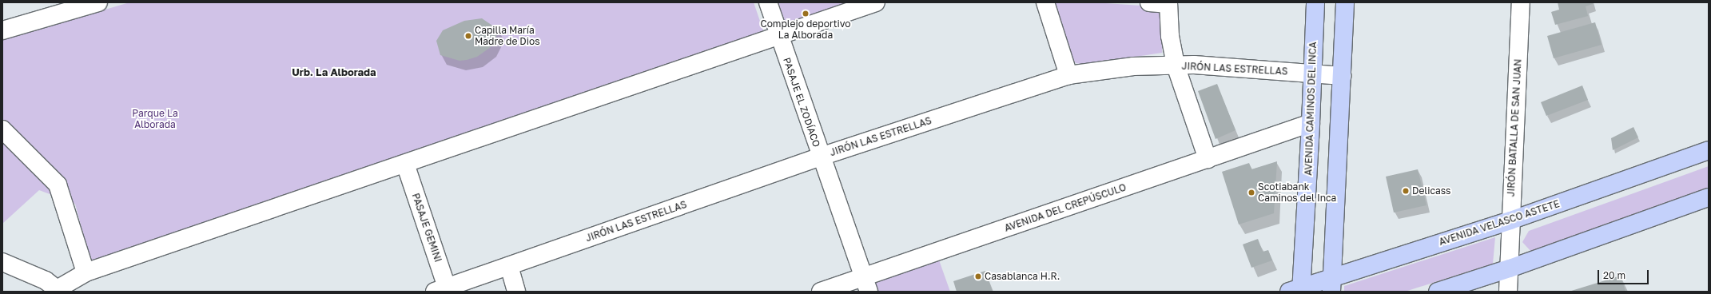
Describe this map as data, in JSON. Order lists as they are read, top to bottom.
{
  "streets": {
    "main road": ["AVENIDA CAMINOS DEL INCA", "AVENIDA VELASCO ASTETE"],
    "street": [
      "JIRÓN LAS ESTRELLAS",
      "PASAJE EL ZODÍACO",
      "JIRÓN BATALLA DE SAN JUAN",
      "AVENIDA DEL CREPÚSCULO",
      "PASAJE GEMINI"
    ]
  },
  "crossings": [
    ["JIRÓN LAS ESTRELLAS", "PASAJE EL ZODÍACO"],
    ["JIRÓN LAS ESTRELLAS", "AVENIDA CAMINOS DEL INCA"],
    ["JIRÓN LAS ESTRELLAS", "PASAJE GEMINI"],
    ["PASAJE EL ZODÍACO", "AVENIDA DEL CREPÚSCULO"],
    ["AVENIDA CAMINOS DEL INCA", "AVENIDA DEL CREPÚSCULO"],
    ["AVENIDA CAMINOS DEL INCA", "AVENIDA VELASCO ASTETE"],
    ["JIRÓN BATALLA DE SAN JUAN", "AVENIDA VELASCO ASTETE"]
  ],
  "districts": ["Urb. La Alborada"],
  "parks": ["Parque La Alborada"],
  "places": [
    "Complejo deportivo La Alborada",
    "Capilla María Madre de Dios",
    "Delicass",
    "Scotiabank Caminos del Inca",
    "Casablanca H.R."
  ],
  "scale_bar": "20 m"
}
